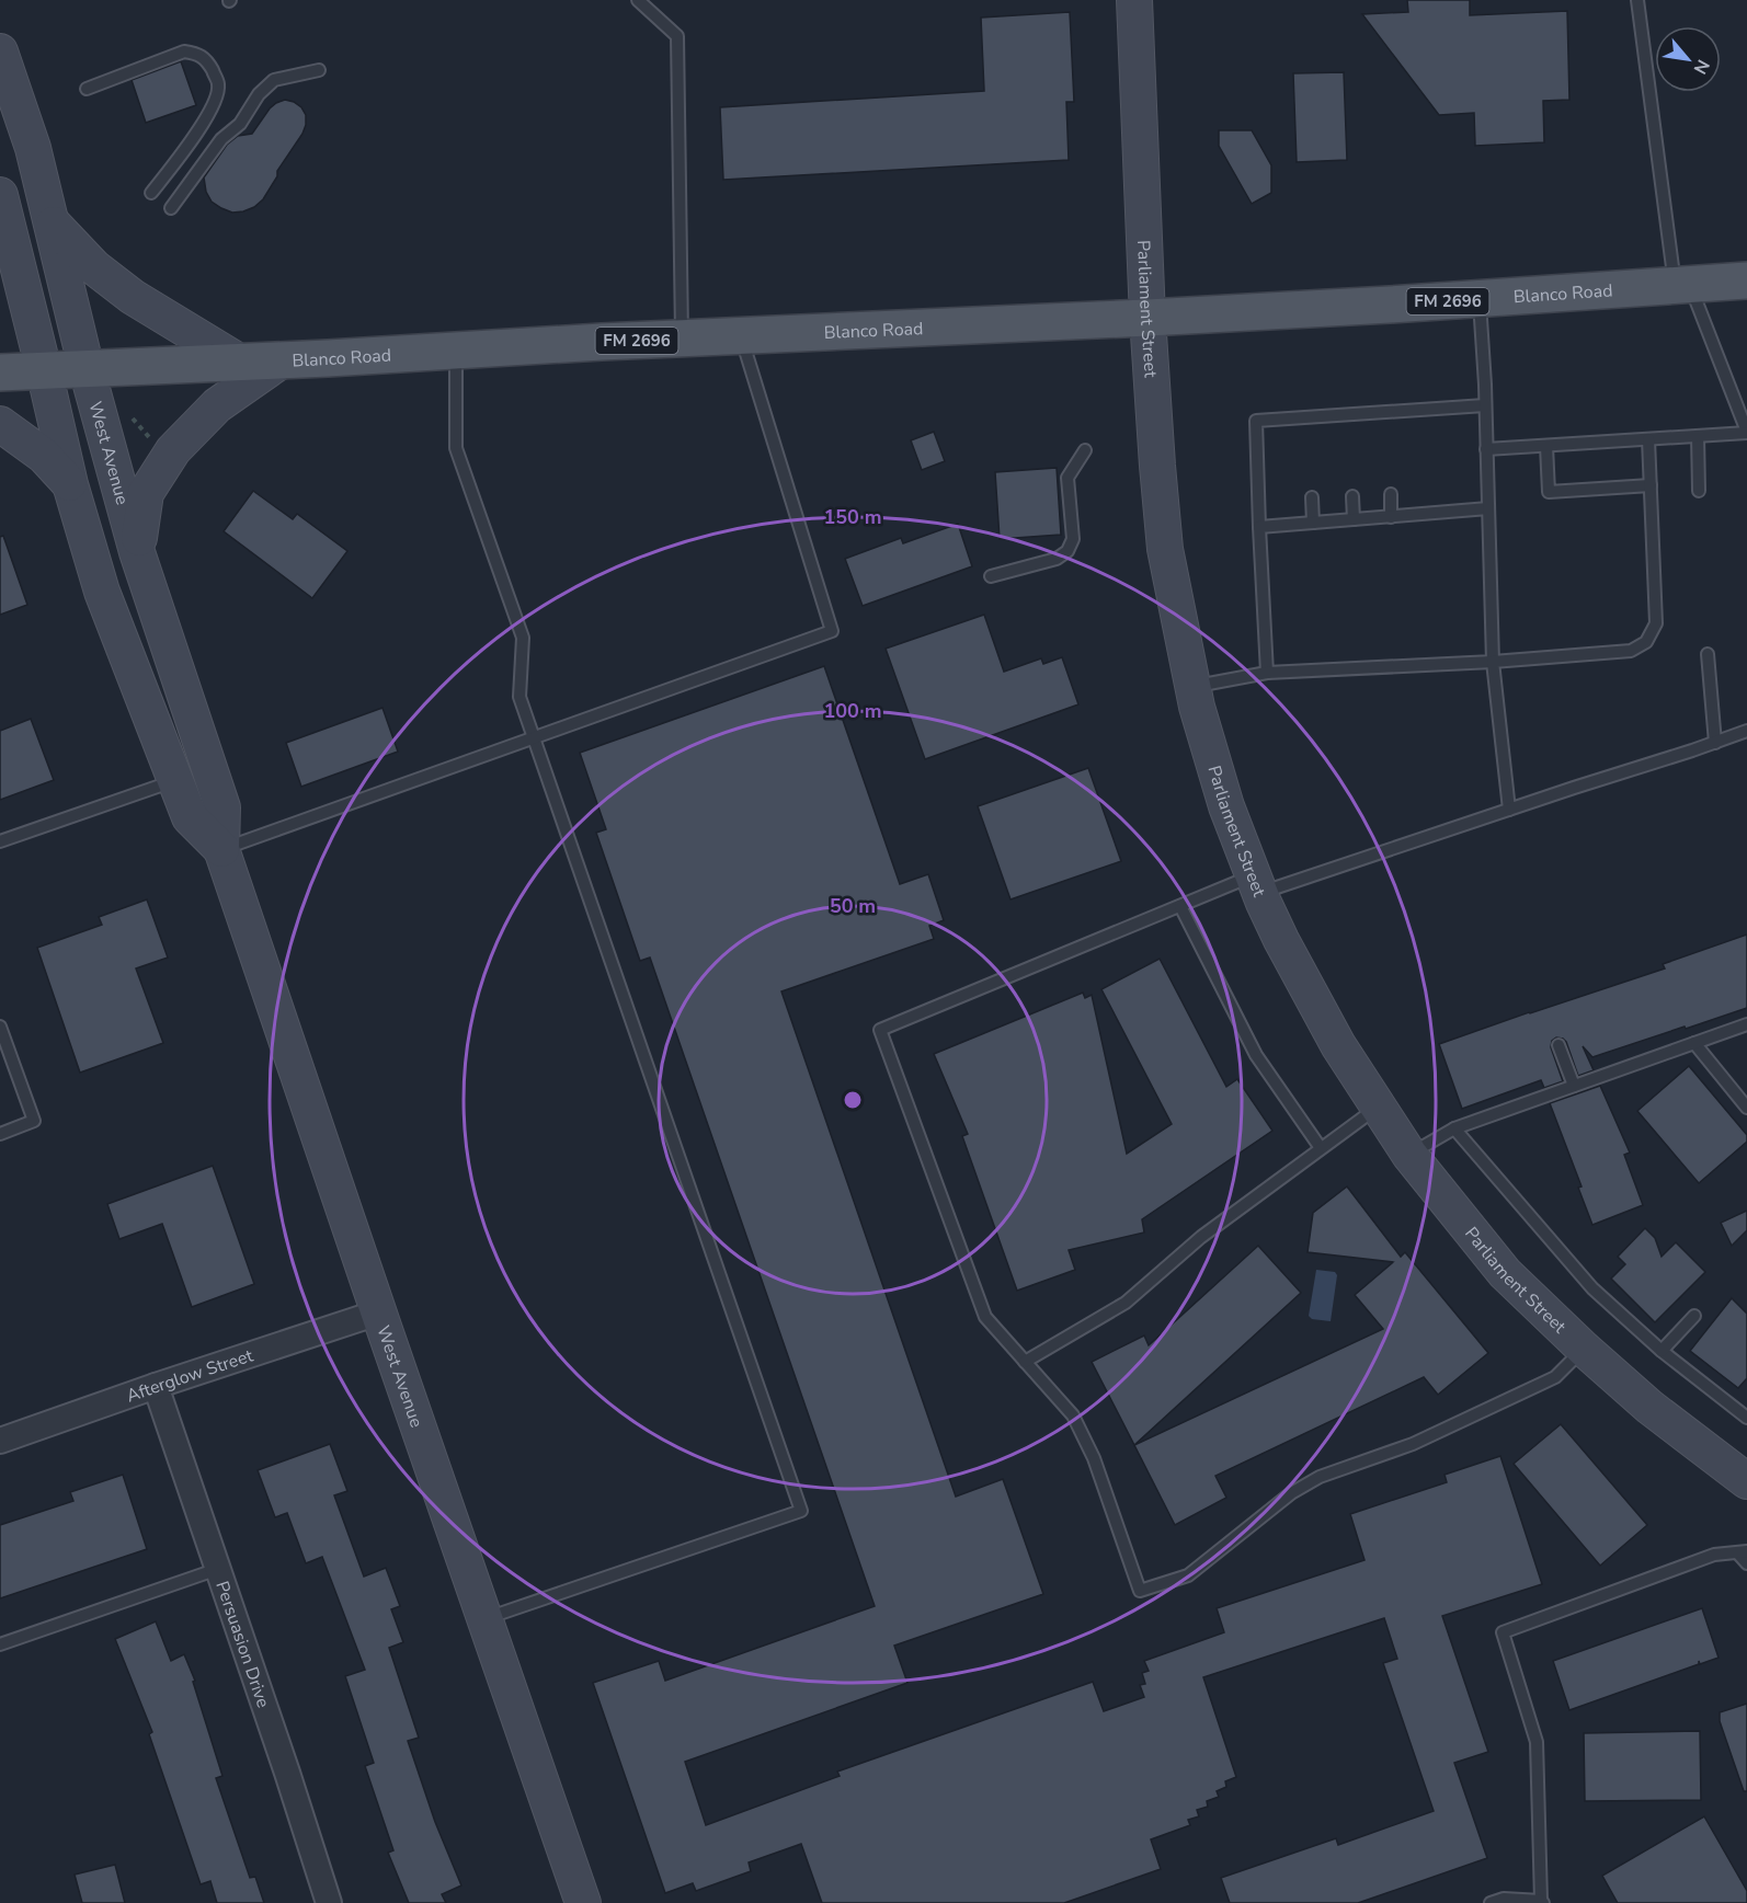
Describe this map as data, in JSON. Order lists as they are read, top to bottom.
{
  "streets": {
    "main road": [
      "Blanco Road",
      "FM 2696",
      "Parliament Street",
      "West Avenue"
    ],
    "street": ["Afterglow Street", "Persuasion Drive"]
  },
  "crossings": [
    ["Blanco Road", "Parliament Street"],
    ["Blanco Road", "West Avenue"],
    ["West Avenue", "Afterglow Street"],
    ["Afterglow Street", "Persuasion Drive"]
  ],
  "north": "bottom right",
  "rings": ["150 m", "100 m", "50 m"]
}
